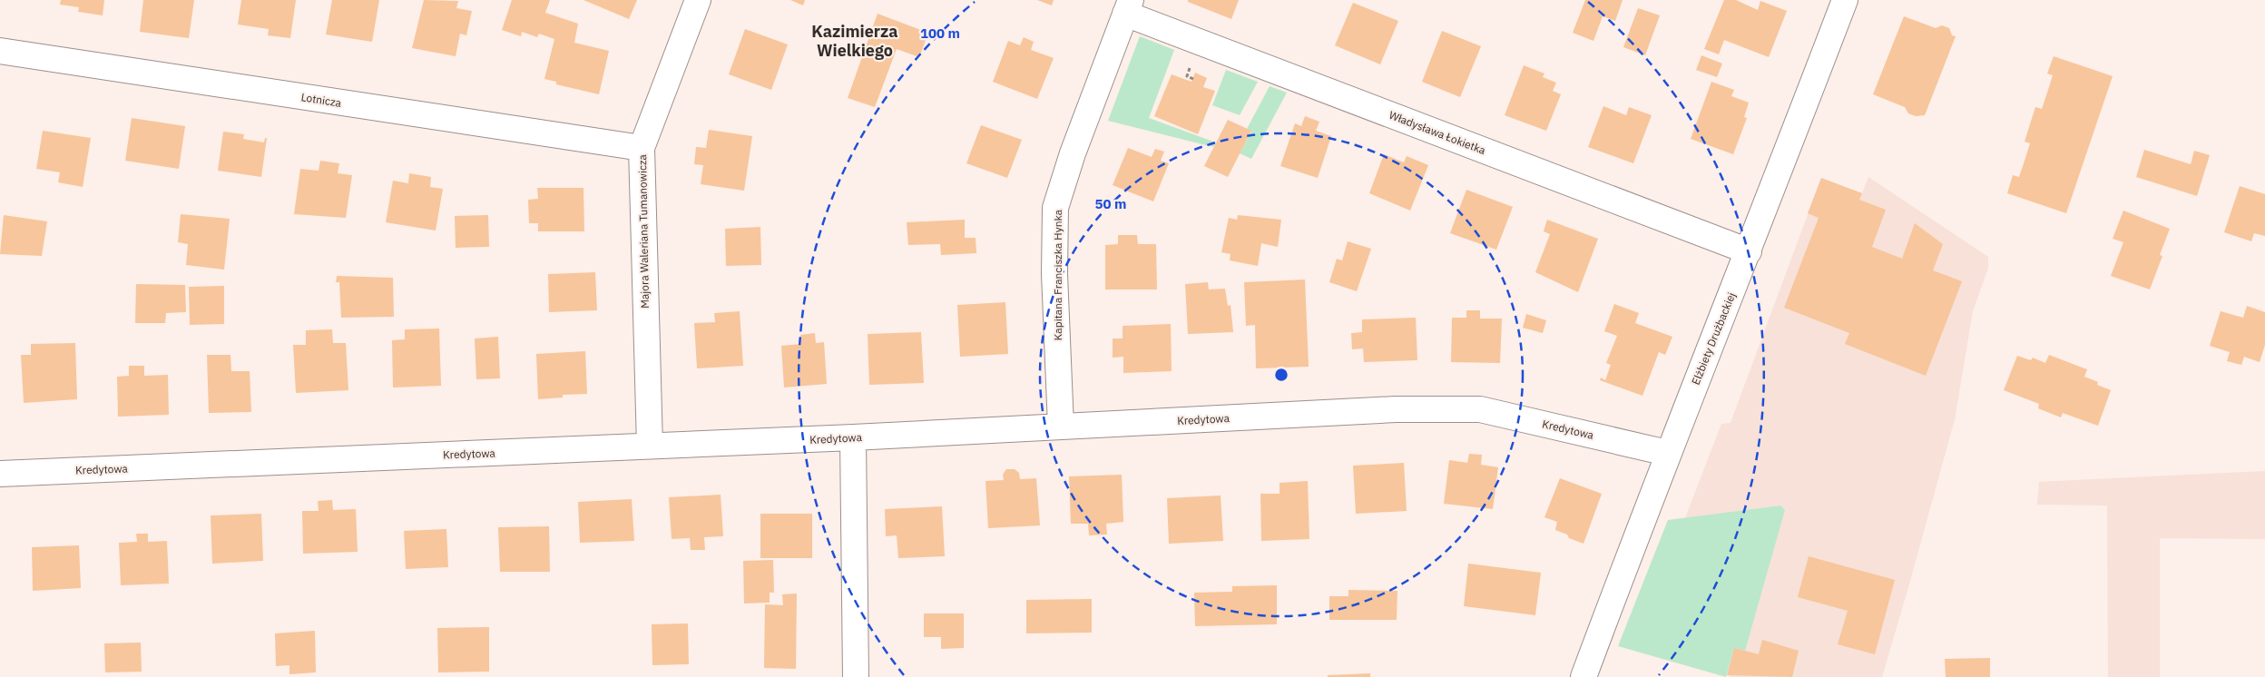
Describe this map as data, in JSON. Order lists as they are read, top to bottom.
{
  "streets": {
    "street": [
      "Lotnicza",
      "Władysława Łokietka",
      "Majora Waleriana Tumanowicza",
      "Kapitana Franciszka Hynka",
      "Elżbiety Drużbackiej",
      "Kredytowa"
    ]
  },
  "crossings": [
    ["Lotnicza", "Majora Waleriana Tumanowicza"],
    ["Władysława Łokietka", "Kapitana Franciszka Hynka"],
    ["Władysława Łokietka", "Elżbiety Drużbackiej"],
    ["Majora Waleriana Tumanowicza", "Kredytowa"],
    ["Kapitana Franciszka Hynka", "Kredytowa"],
    ["Elżbiety Drużbackiej", "Kredytowa"]
  ],
  "districts": ["Kazimierza Wielkiego"],
  "rings": ["100 m", "50 m"]
}
